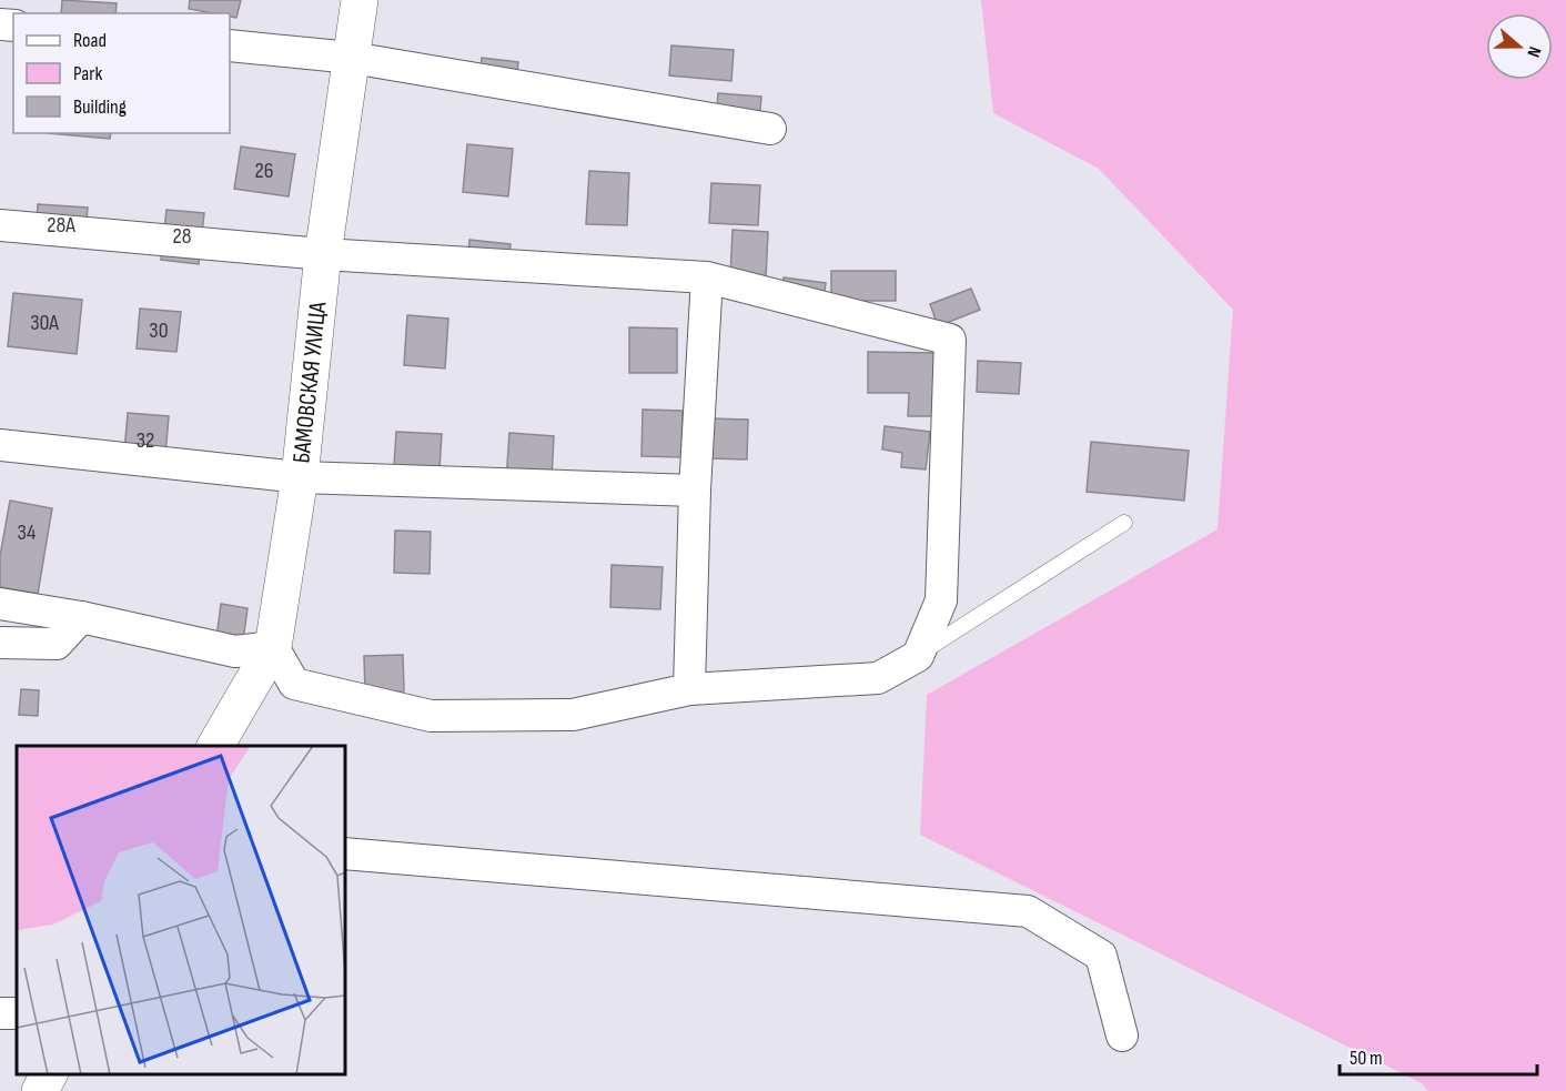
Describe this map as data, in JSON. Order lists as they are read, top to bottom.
{
  "streets": {
    "street": ["БАМОВСКАЯ УЛИЦА"]
  },
  "house_numbers": [
    "26",
    "28А",
    "28",
    "30А",
    "30",
    "32",
    "34"
  ],
  "legend": ["Road", "Park", "Building"],
  "scale_bar": "50 m",
  "north": "right"
}
